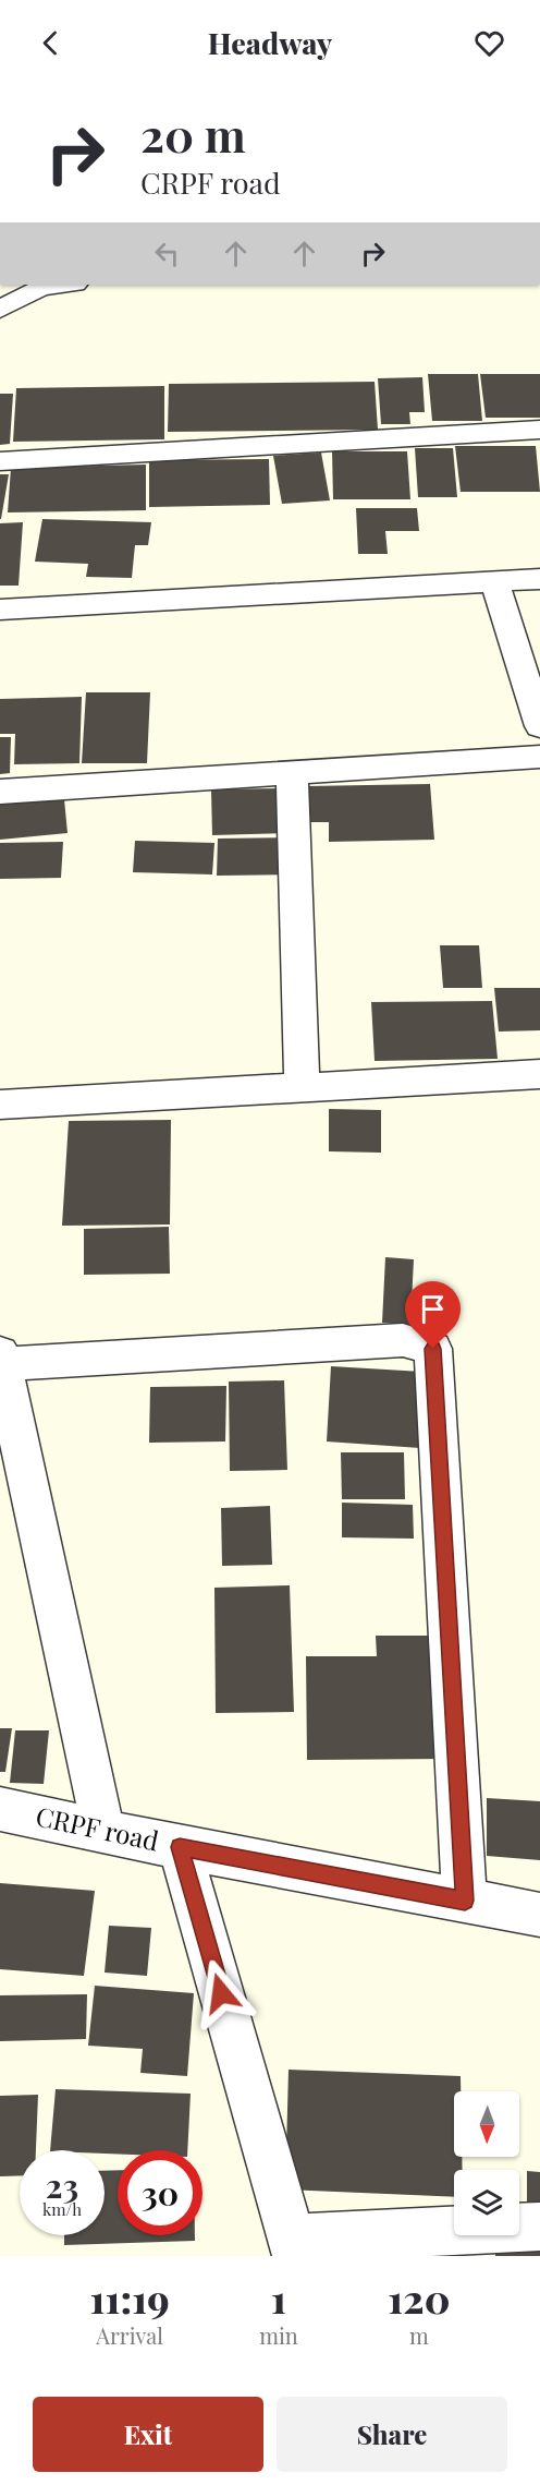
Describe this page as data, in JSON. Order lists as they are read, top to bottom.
{
  "streets": {
    "street": ["CRPF road"]
  },
  "north": "bottom",
  "page": {
    "header": "Headway",
    "turn": ["20 m", "CRPF road"],
    "speed": "23 km/h",
    "limit": "30",
    "eta": [
      "11:19",
      "Arrival",
      "1",
      "min",
      "120",
      "m"
    ],
    "buttons": ["Exit", "Share"]
  }
}
